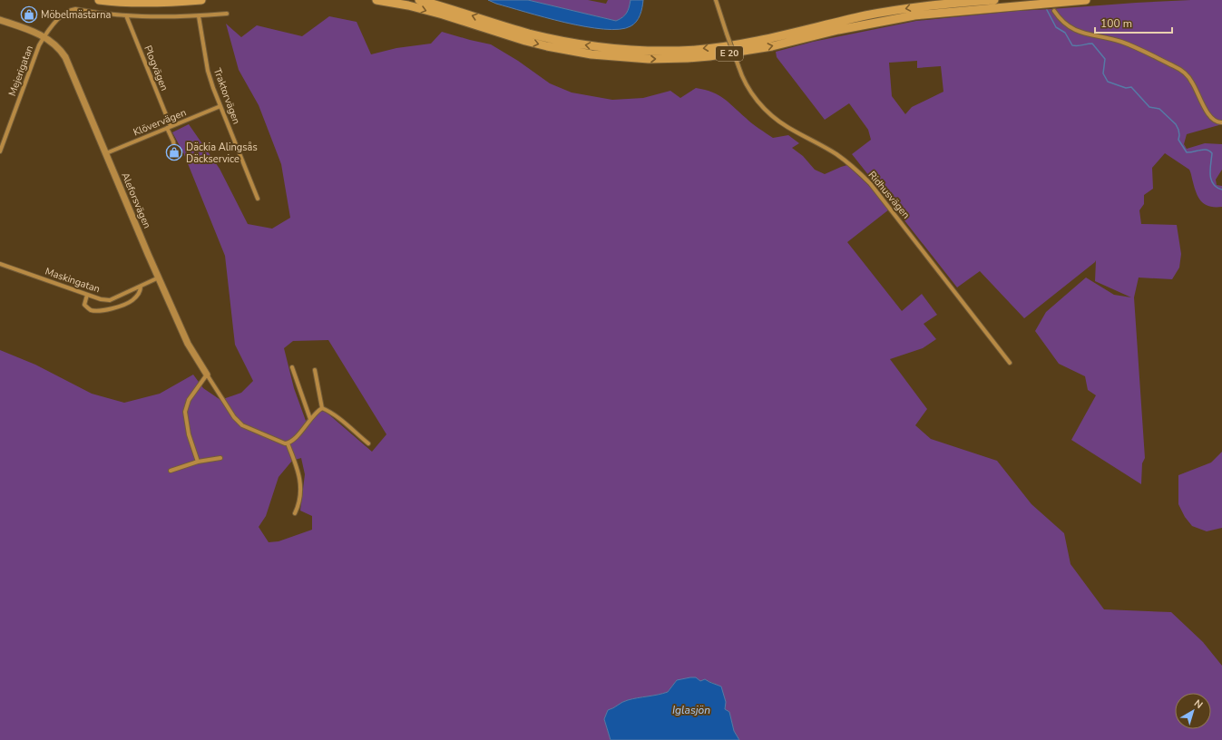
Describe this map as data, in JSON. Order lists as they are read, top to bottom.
{
  "streets": {
    "highway": ["E 20"],
    "street": [
      "Plogvägen",
      "Mejerigatan",
      "Traktorvägen",
      "Klövervägen",
      "Ridhusvägen",
      "Aleforsvägen",
      "Maskingatan"
    ]
  },
  "crossings": [
    ["Plogvägen", "Mejerigatan"],
    ["Plogvägen", "Klövervägen"],
    ["Mejerigatan", "Aleforsvägen"],
    ["Traktorvägen", "Klövervägen"],
    ["Klövervägen", "Aleforsvägen"],
    ["Aleforsvägen", "Maskingatan"]
  ],
  "water": ["Iglasjön"],
  "places": {
    "shop": ["Möbelmästarna", "Däckia Alingsås Däckservice"]
  },
  "scale_bar": "100 m",
  "north": "top right"
}
